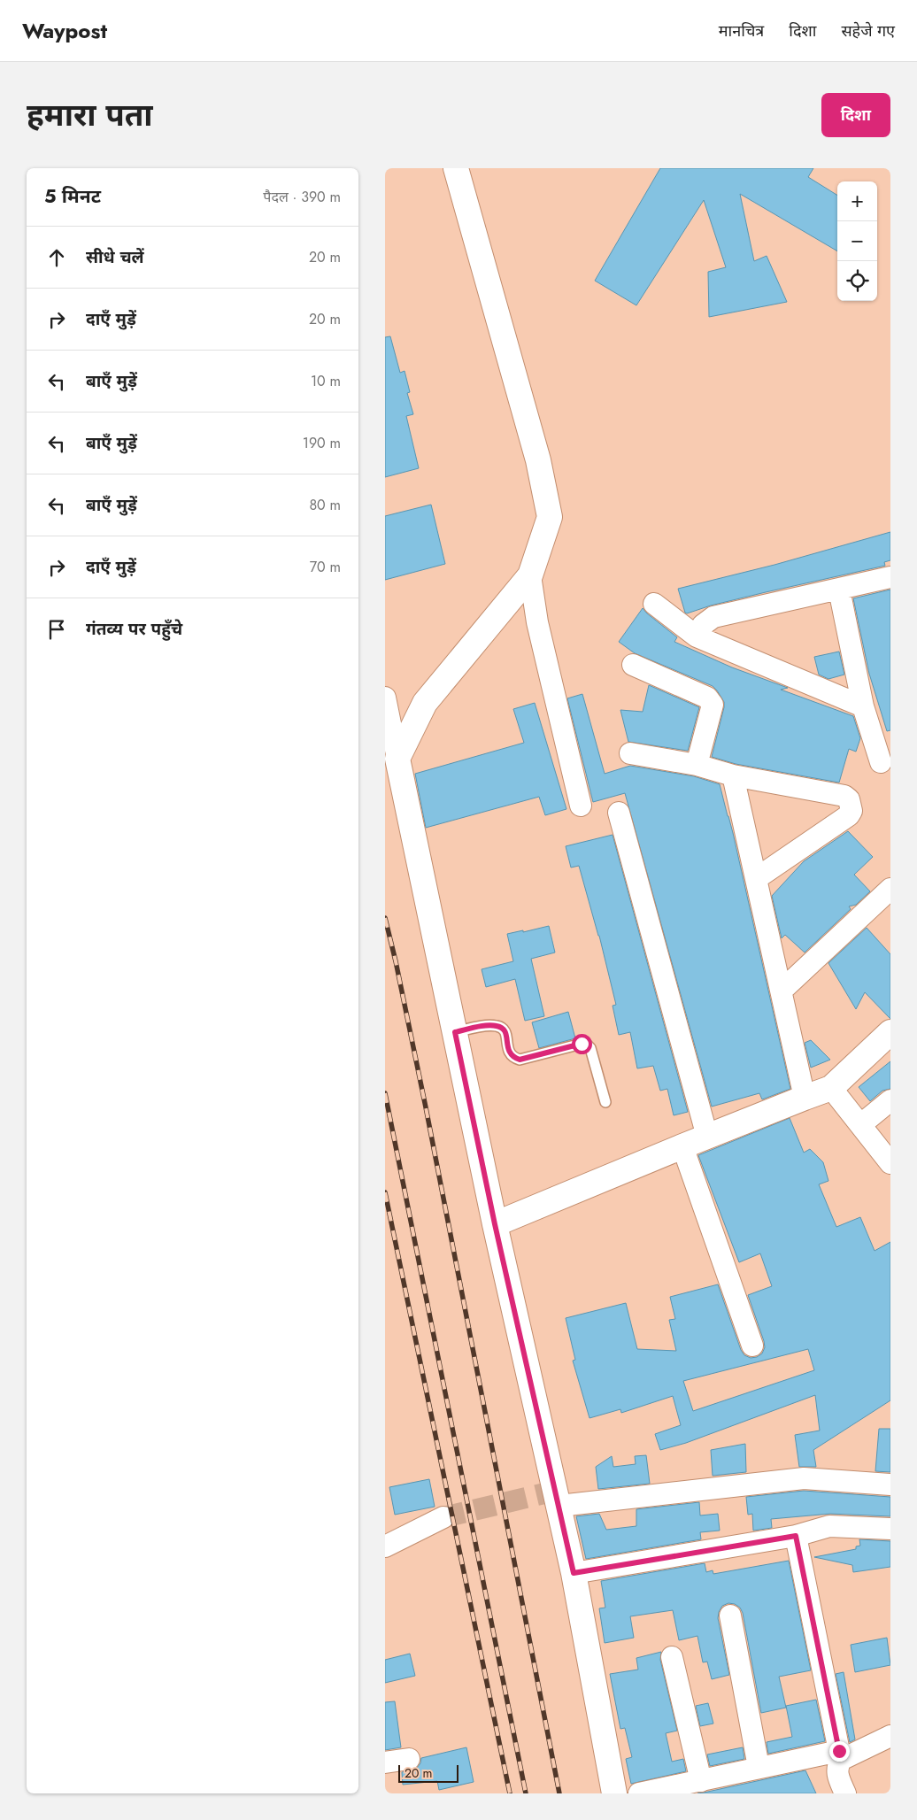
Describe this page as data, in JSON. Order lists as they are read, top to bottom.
{
  "scale_bar": "20 m",
  "page": {
    "header": "Waypost",
    "nav": ["मानचित्र", "दिशा", "सहेजे गए"],
    "title": "हमारा पता",
    "buttons": "दिशा",
    "heading": ["5 मिनट", "पैदल · 390 m"],
    "map_buttons": ["+", "−"],
    "list": [
      ["सीधे चलें", "20 m"],
      ["दाएँ मुड़ें", "20 m"],
      ["बाएँ मुड़ें", "10 m"],
      ["बाएँ मुड़ें", "190 m"],
      ["बाएँ मुड़ें", "80 m"],
      ["दाएँ मुड़ें", "70 m"],
      "गंतव्य पर पहुँचे"
    ],
    "scale": "20 m"
  }
}
